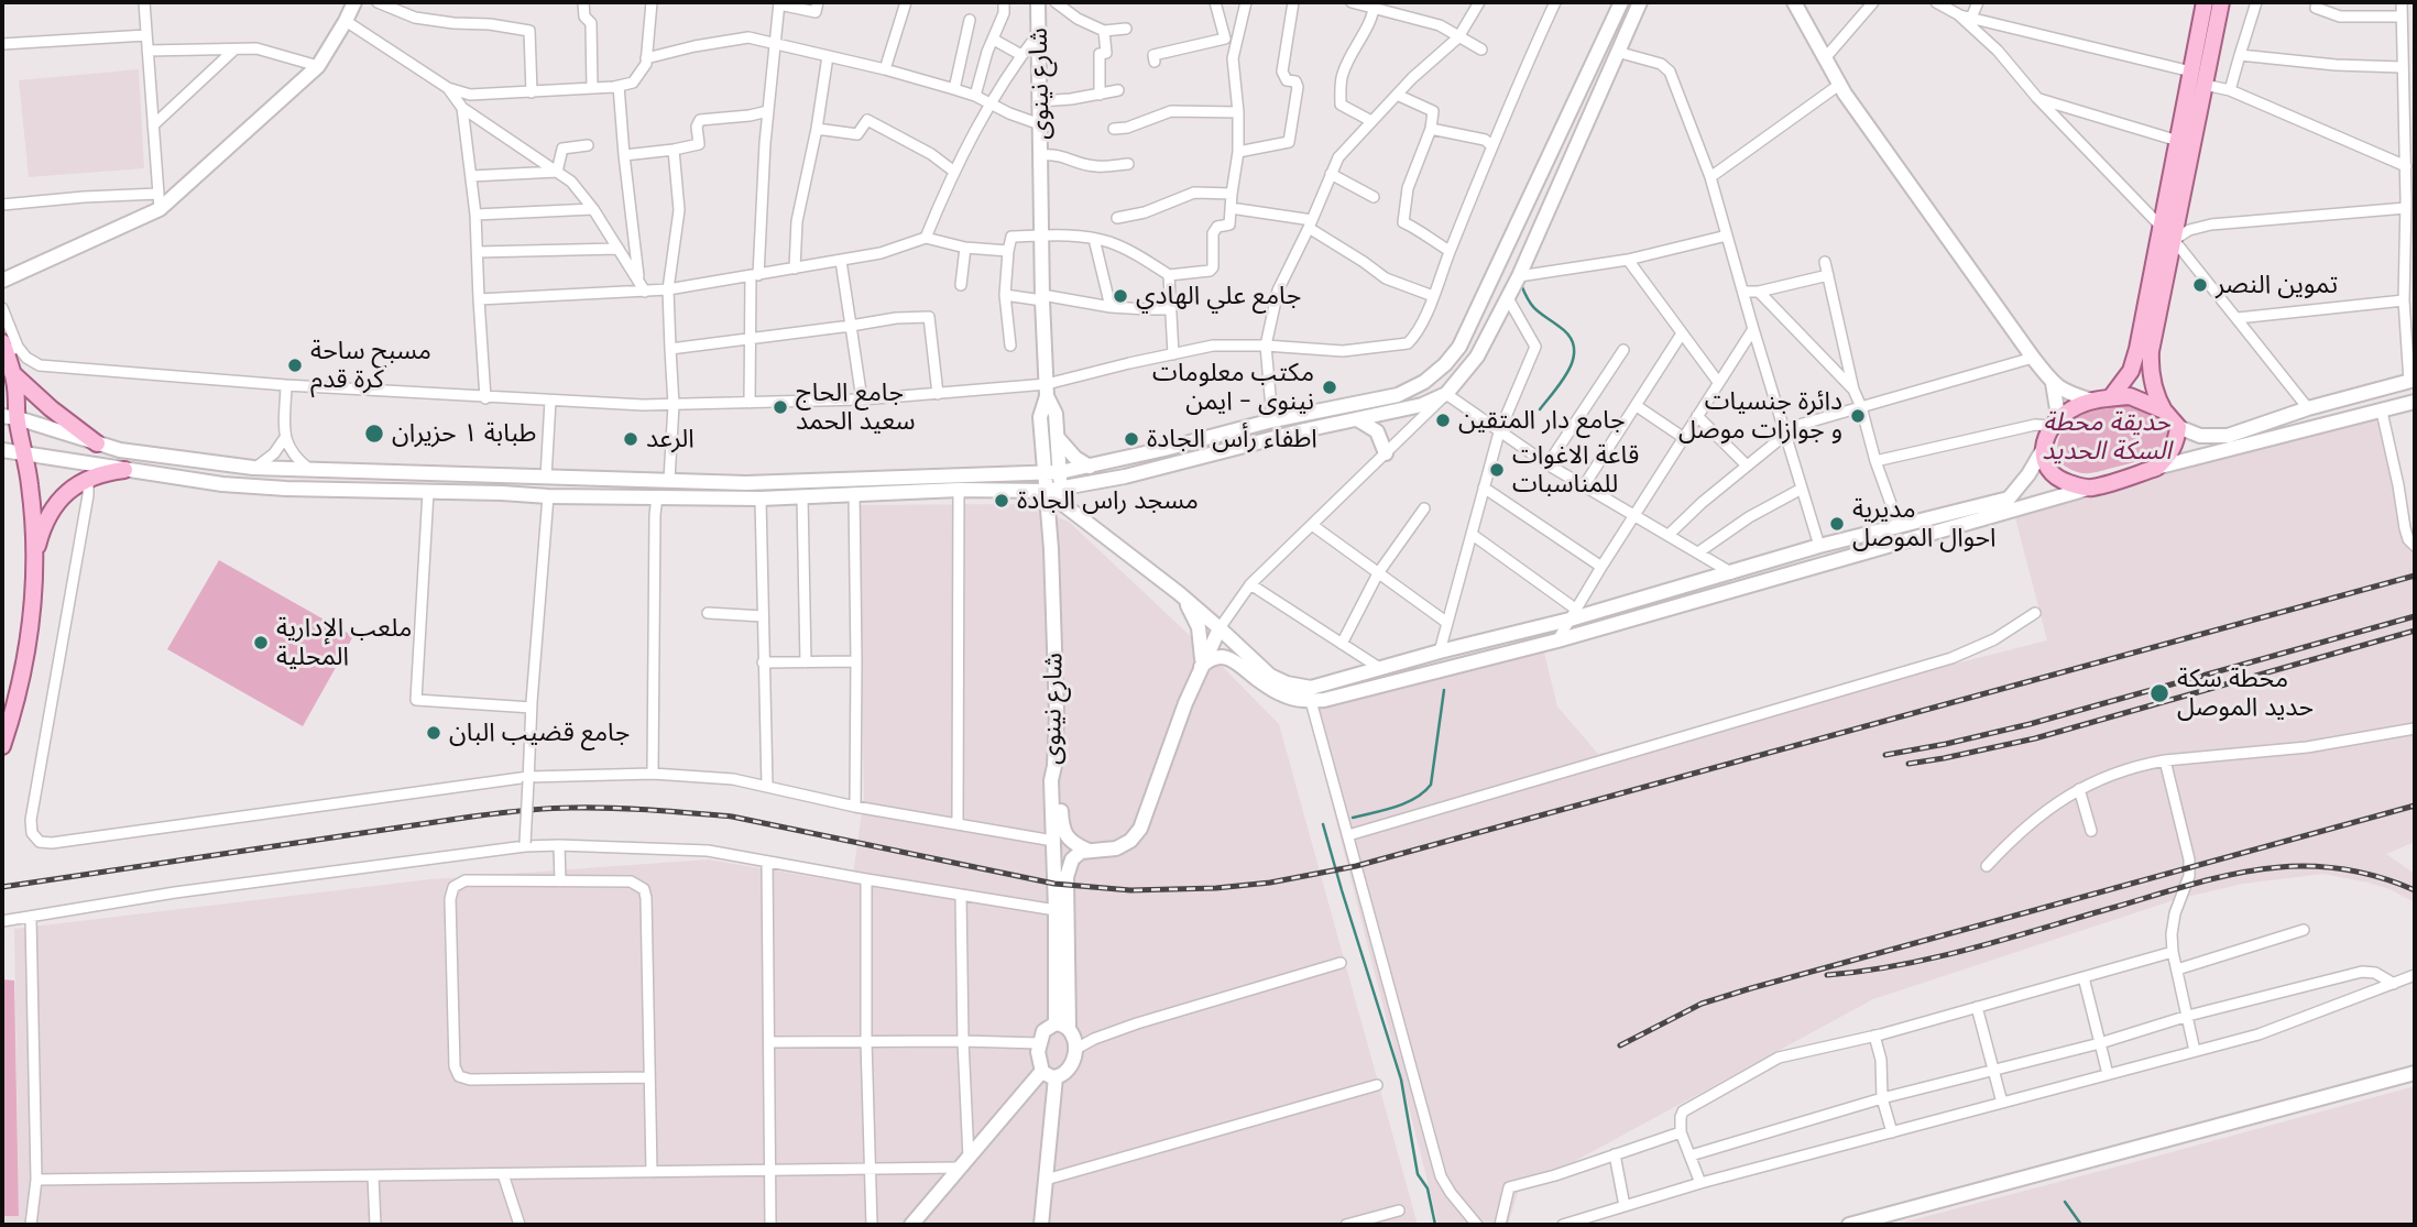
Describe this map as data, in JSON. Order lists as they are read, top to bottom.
{
  "streets": {
    "main road": ["شارع نينوى"]
  },
  "parks": ["حديقة محطة السكة الحديد"],
  "places": [
    "تموين النصر",
    "جامع علي الهادي",
    "مسبح ساحة كرة قدم",
    "مكتب معلومات نينوى - ايمن",
    "جامع الحاج سعيد الحمد",
    "دائرة جنسيات و جوازات موصل",
    "جامع دار المتقين",
    "طبابة ١ حزيران",
    "الرعد",
    "اطفاء رأس الجادة",
    "قاعة الاغوات للمناسبات",
    "مسجد راس الجادة",
    "مديرية احوال الموصل",
    "ملعب الإدارية المحلية",
    "محطة سكة حديد الموصل",
    "جامع قضيب البان"
  ]
}
